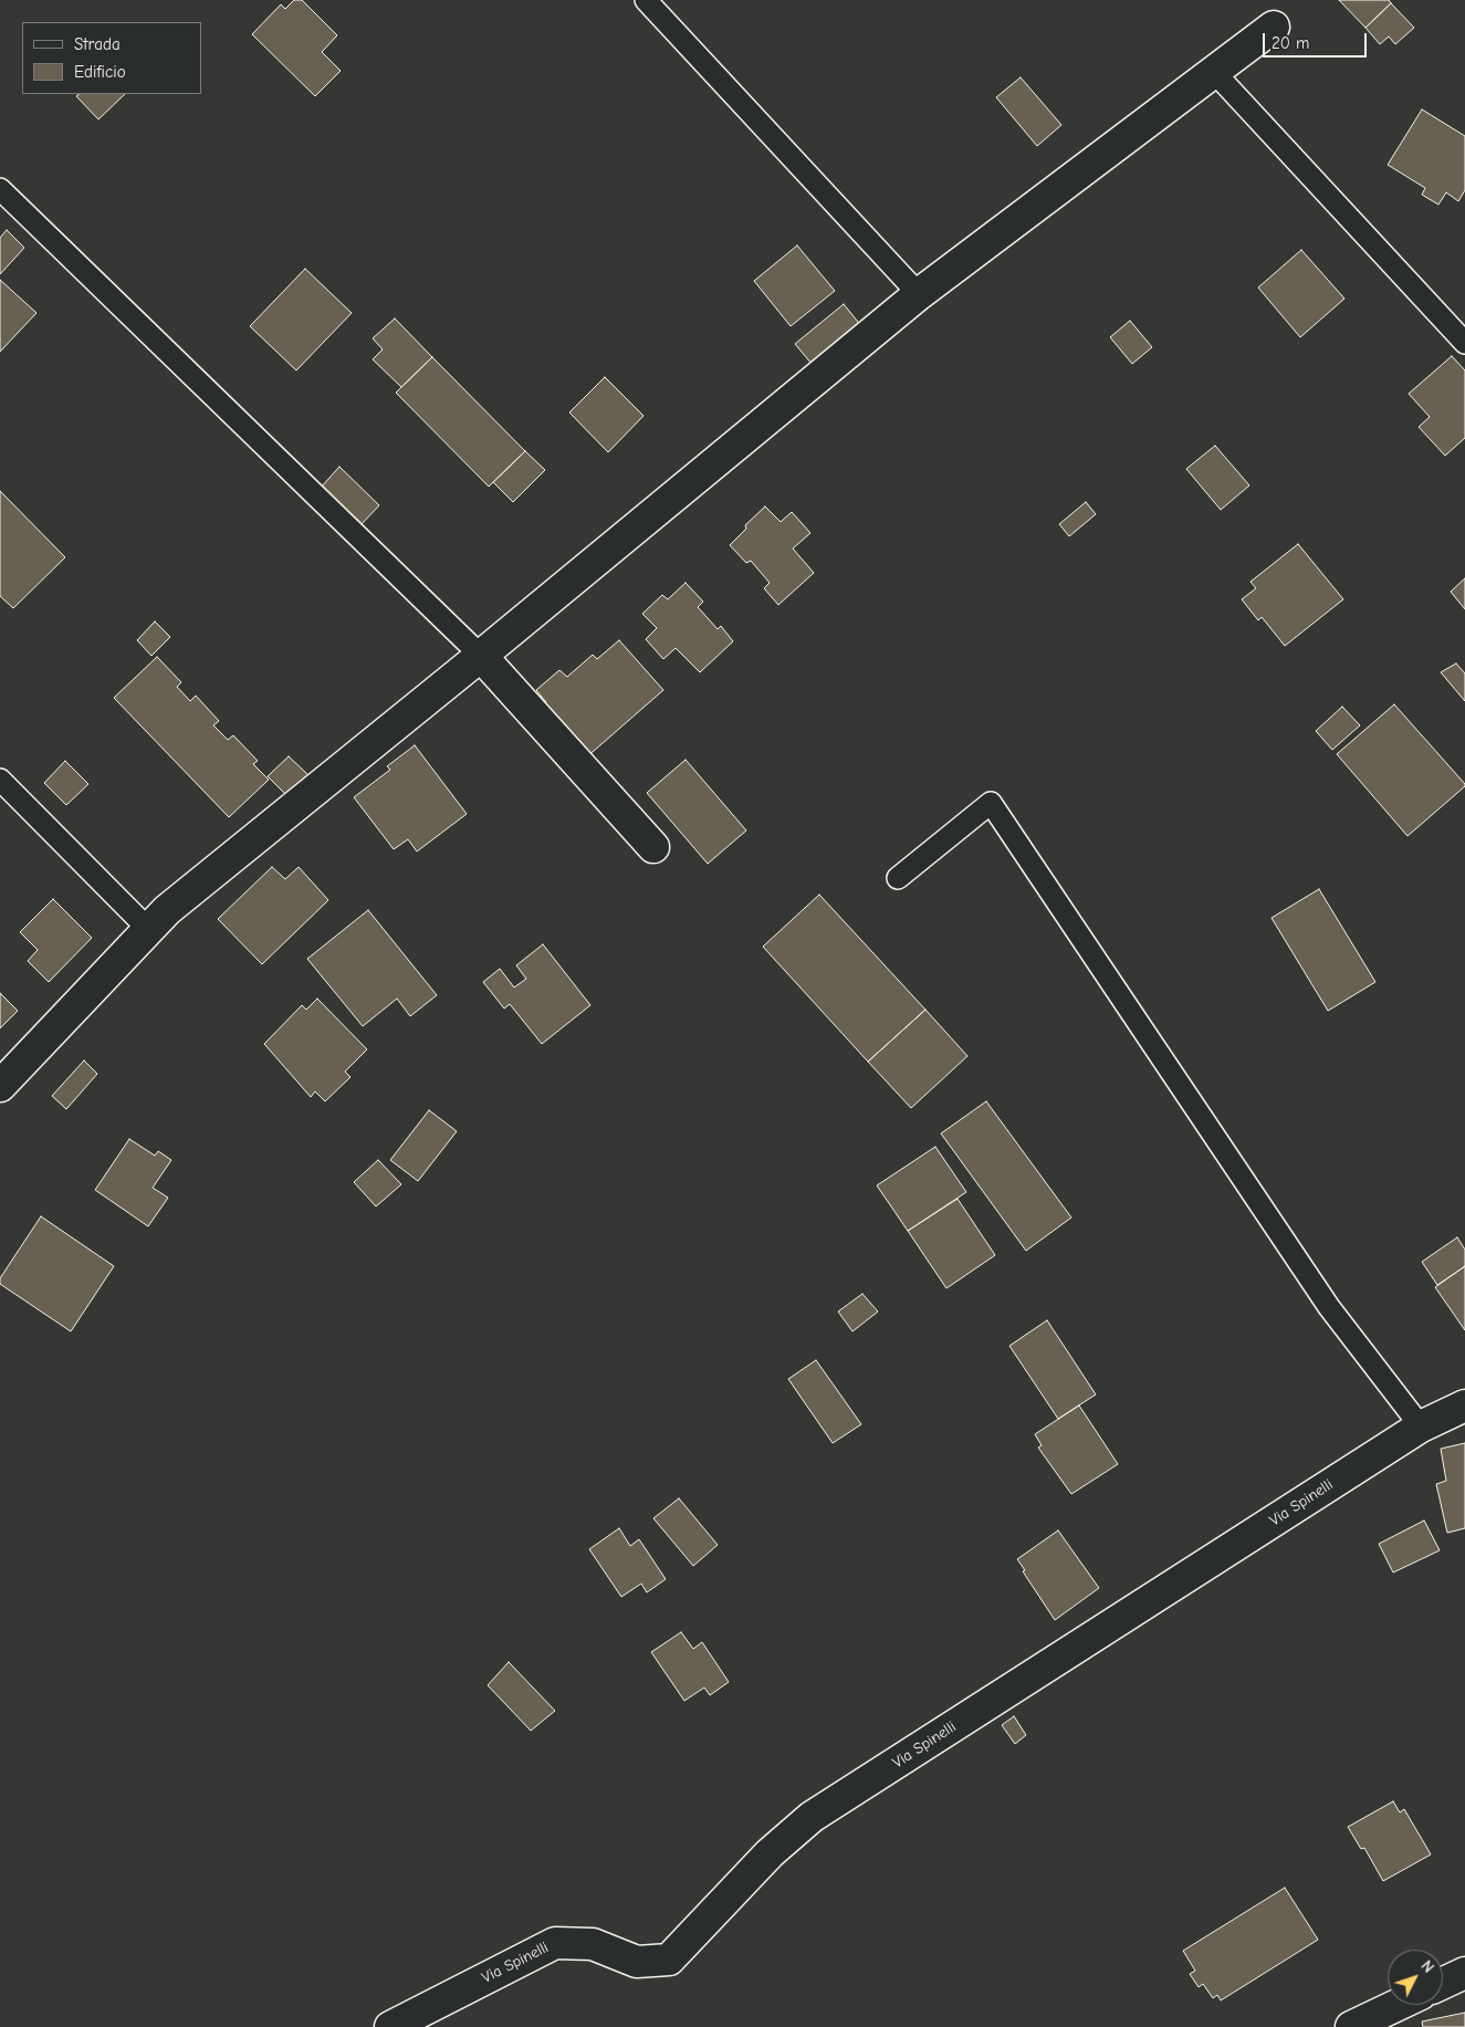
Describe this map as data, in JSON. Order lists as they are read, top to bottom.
{
  "streets": {
    "street": ["Via Spinelli"]
  },
  "legend": ["Strada", "Edificio"],
  "scale_bar": "20 m",
  "north": "top right"
}
